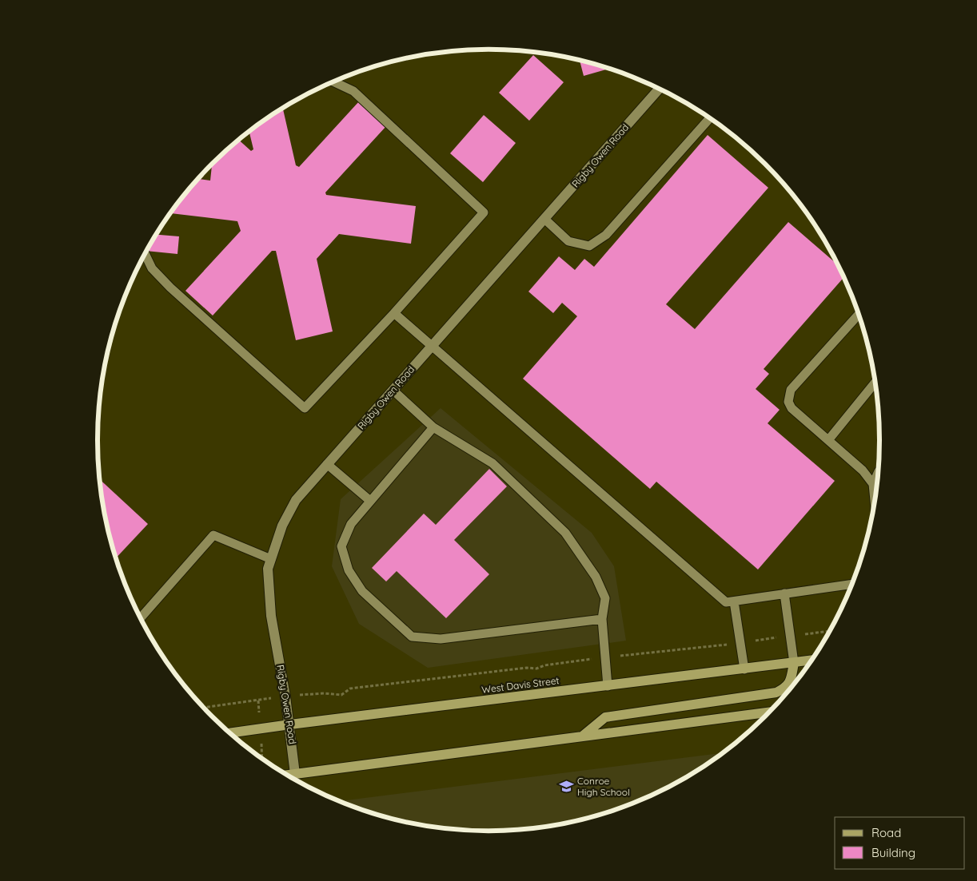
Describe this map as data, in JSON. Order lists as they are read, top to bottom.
{
  "streets": {
    "main road": ["West Davis Street"],
    "street": ["Rigby Owen Road"]
  },
  "crossings": [
    ["Rigby Owen Road", "West Davis Street"]
  ],
  "places": {
    "school or university": ["Conroe High School"]
  },
  "legend": ["Road", "Building"]
}
